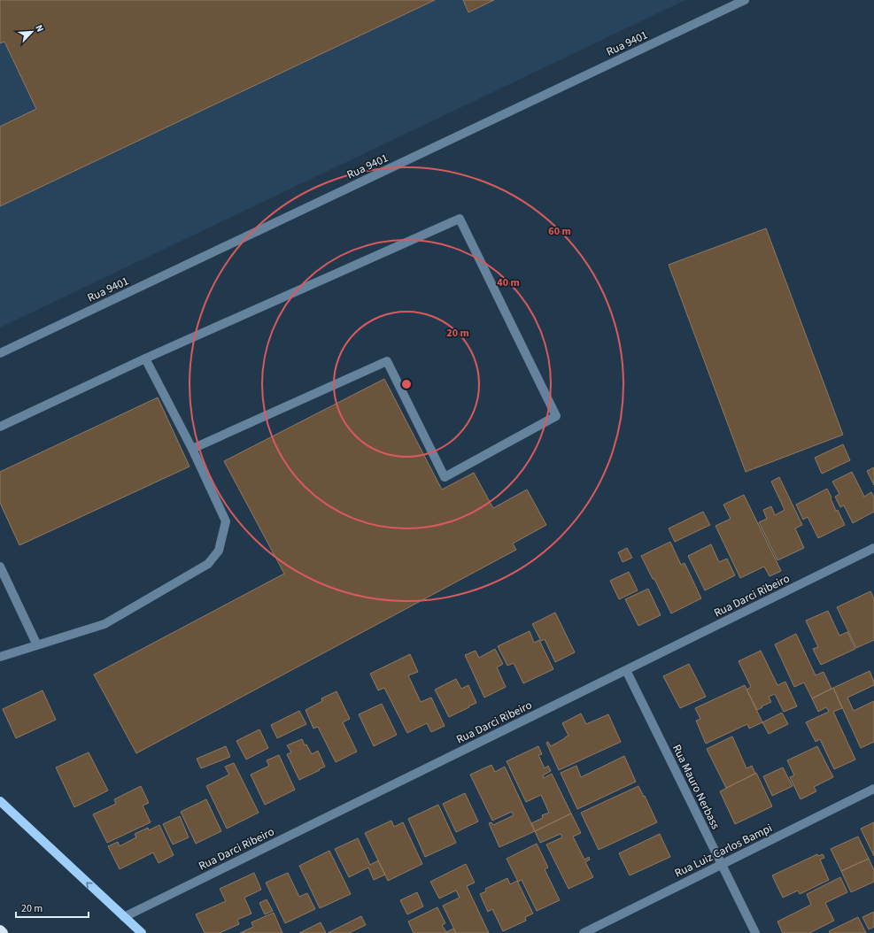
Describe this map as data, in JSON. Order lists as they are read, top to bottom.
{
  "streets": {
    "street": [
      "Rua 9401",
      "Rua Darci Ribeiro",
      "Rua Mauro Nerbass",
      "Rua Luiz Carlos Bampi"
    ]
  },
  "crossings": [
    ["Rua Darci Ribeiro", "Rua Mauro Nerbass"],
    ["Rua Mauro Nerbass", "Rua Luiz Carlos Bampi"]
  ],
  "scale_bar": "20 m",
  "north": "top right",
  "rings": ["60 m", "40 m", "20 m"]
}
